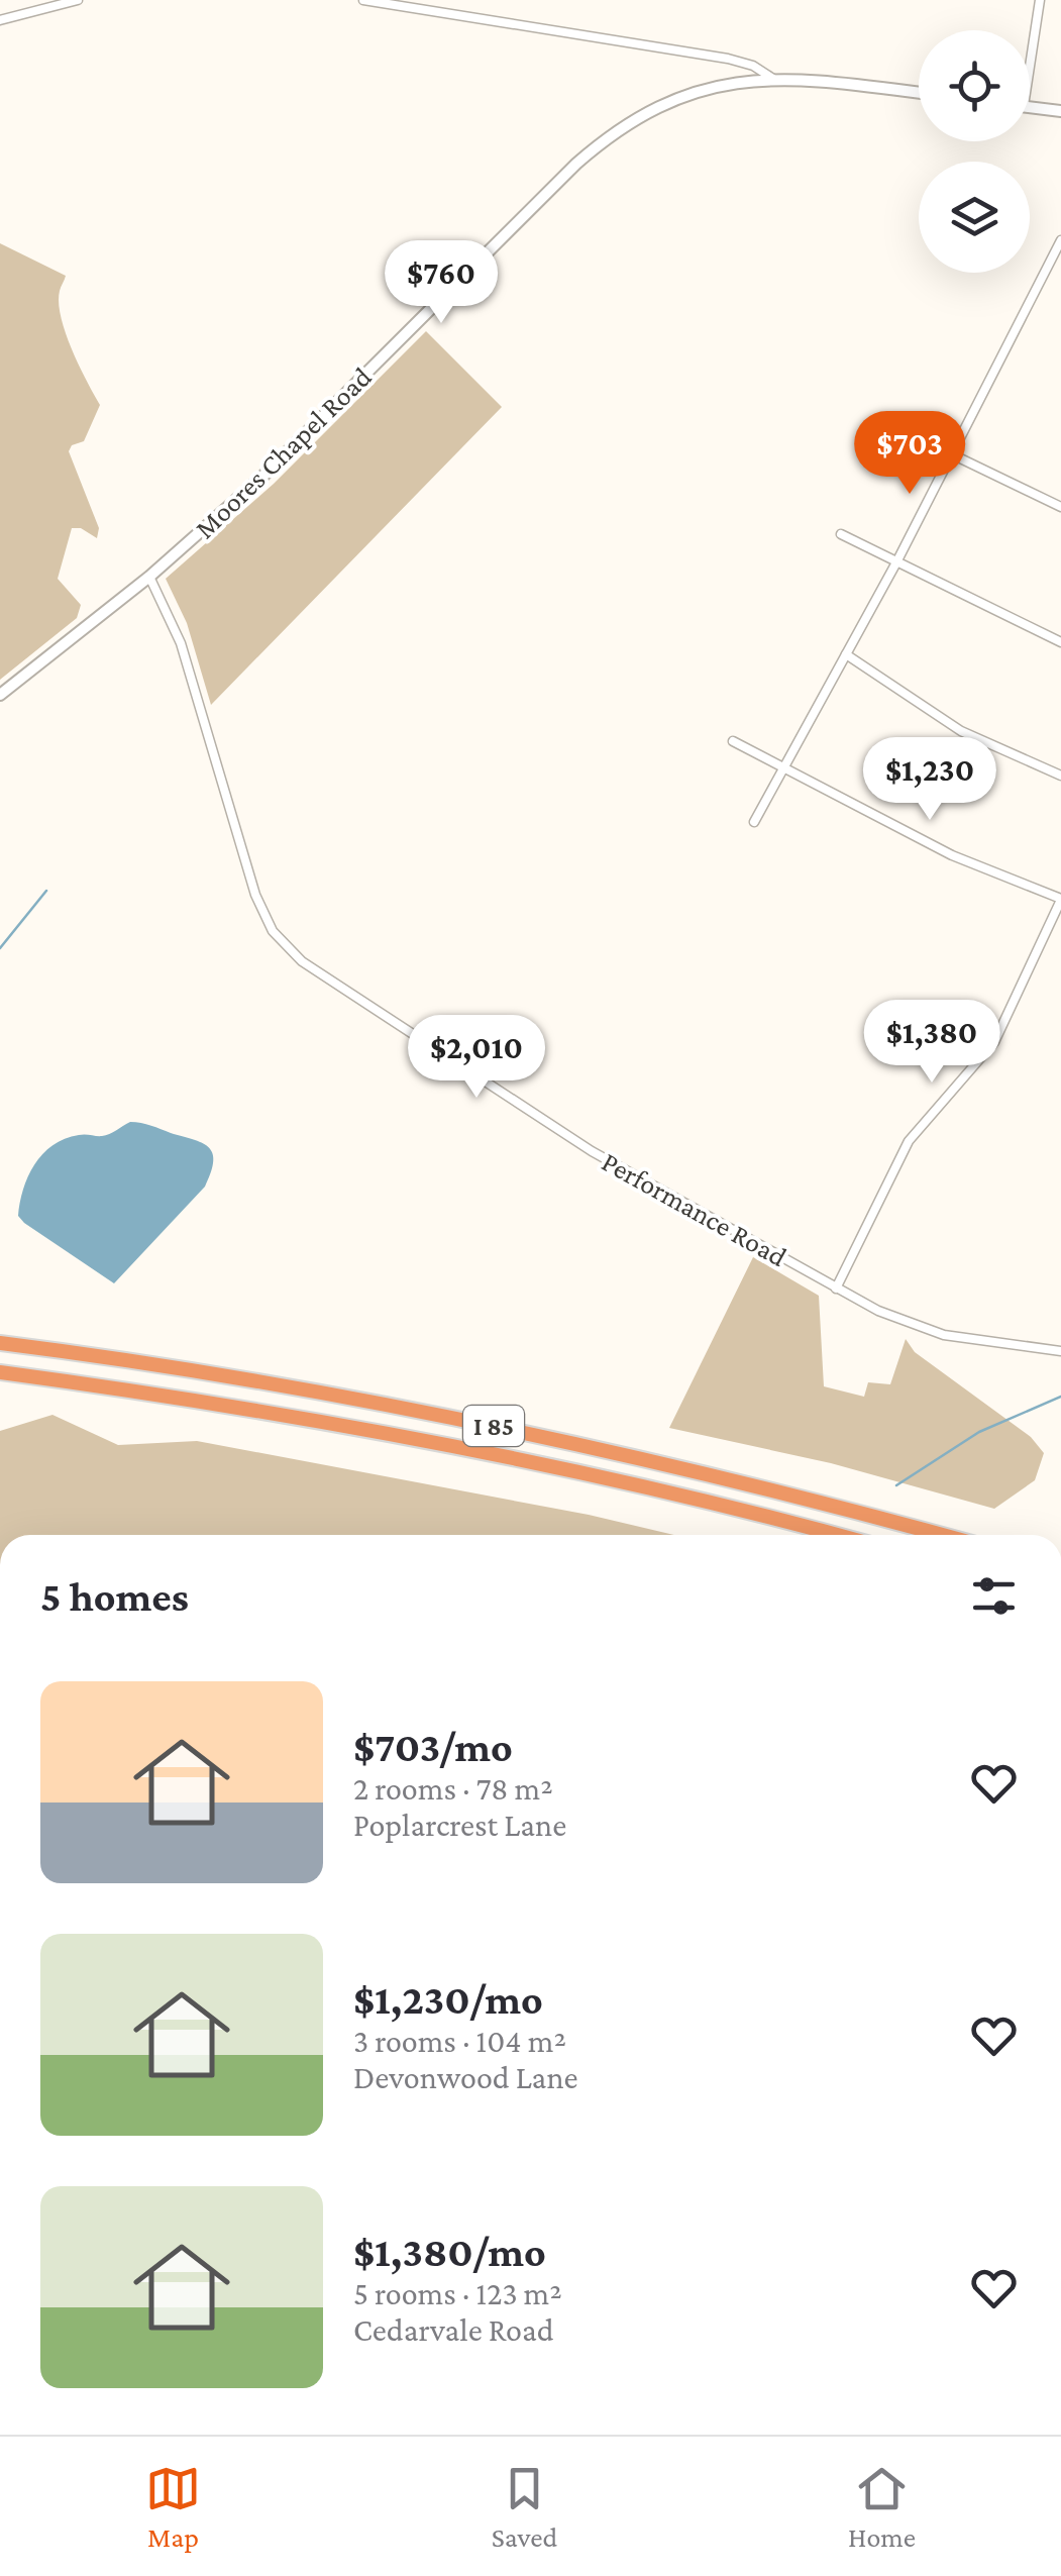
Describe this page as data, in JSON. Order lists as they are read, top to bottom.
{
  "streets": {
    "highway": ["I 85"],
    "main road": ["Moores Chapel Road"],
    "street": ["Performance Road"]
  },
  "crossings": [
    ["Moores Chapel Road", "Performance Road"]
  ],
  "page": {
    "price": [
      "$760",
      "$703",
      "$1,230",
      "$1,380",
      "$2,010"
    ],
    "heading": "5 homes",
    "list": [
      {
        "name": "$703/mo",
        "note": "2 rooms · 78 m² · Poplarcrest Lane"
      },
      {
        "name": "$1,230/mo",
        "note": "3 rooms · 104 m² · Devonwood Lane"
      },
      {
        "name": "$1,380/mo",
        "note": "5 rooms · 123 m² · Cedarvale Road"
      }
    ],
    "tabs": ["Map", "Saved", "Home"]
  }
}
